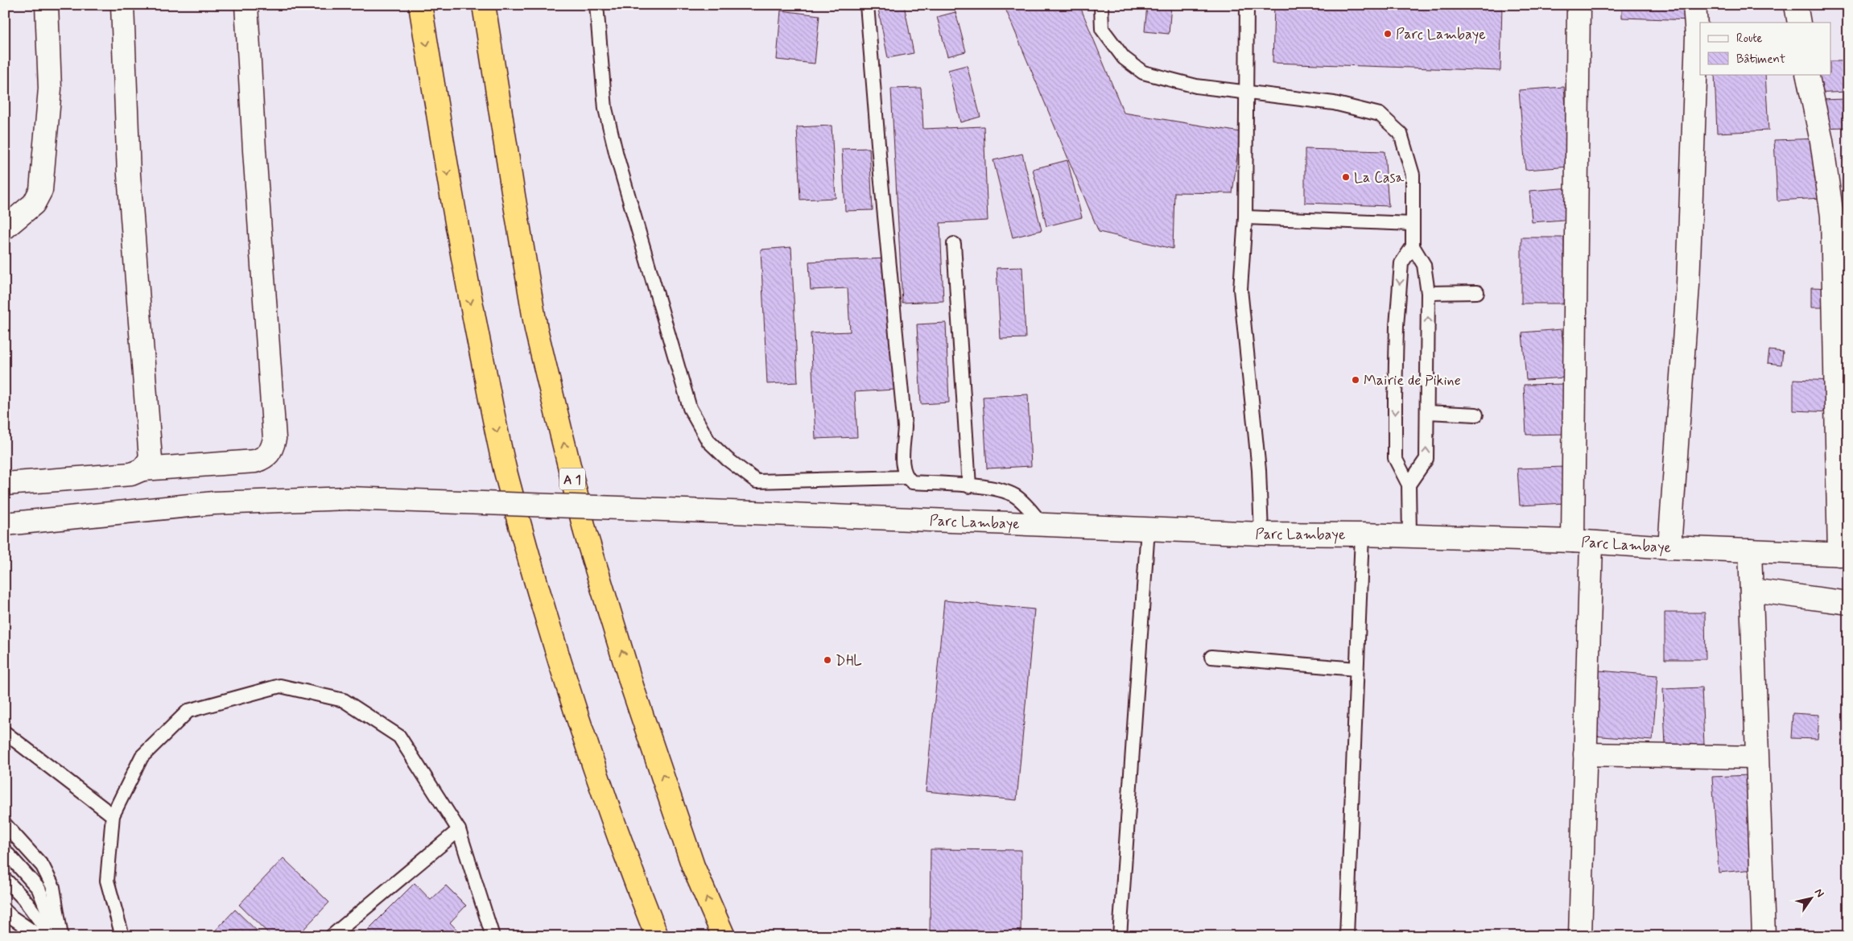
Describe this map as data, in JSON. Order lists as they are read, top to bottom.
{
  "streets": {
    "highway": ["A 1"],
    "street": ["Parc Lambaye"]
  },
  "places": [
    "Parc Lambaye",
    "La Casa",
    "Mairie de Pikine",
    "DHL"
  ],
  "legend": ["Route", "Bâtiment"],
  "north": "top right"
}
